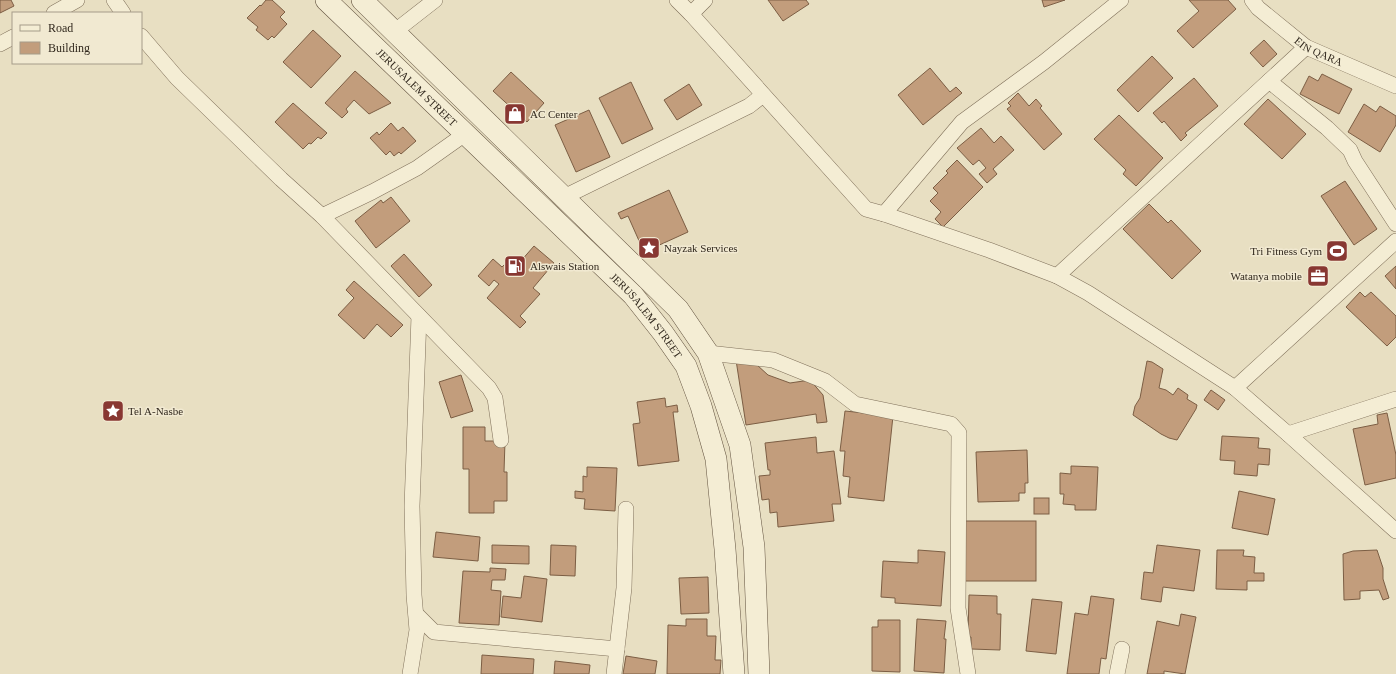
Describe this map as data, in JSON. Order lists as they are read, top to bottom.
{
  "streets": {
    "main road": ["JERUSALEM STREET"],
    "street": ["EIN QARA"]
  },
  "places": {
    "shop": ["AC Center"],
    "place": ["Nayzak Services", "Tel A-Nasbe"],
    "sports": ["Tri Fitness Gym"],
    "fuel station": ["Alswais Station"],
    "office": ["Watanya mobile"]
  },
  "legend": ["Road", "Building"]
}
